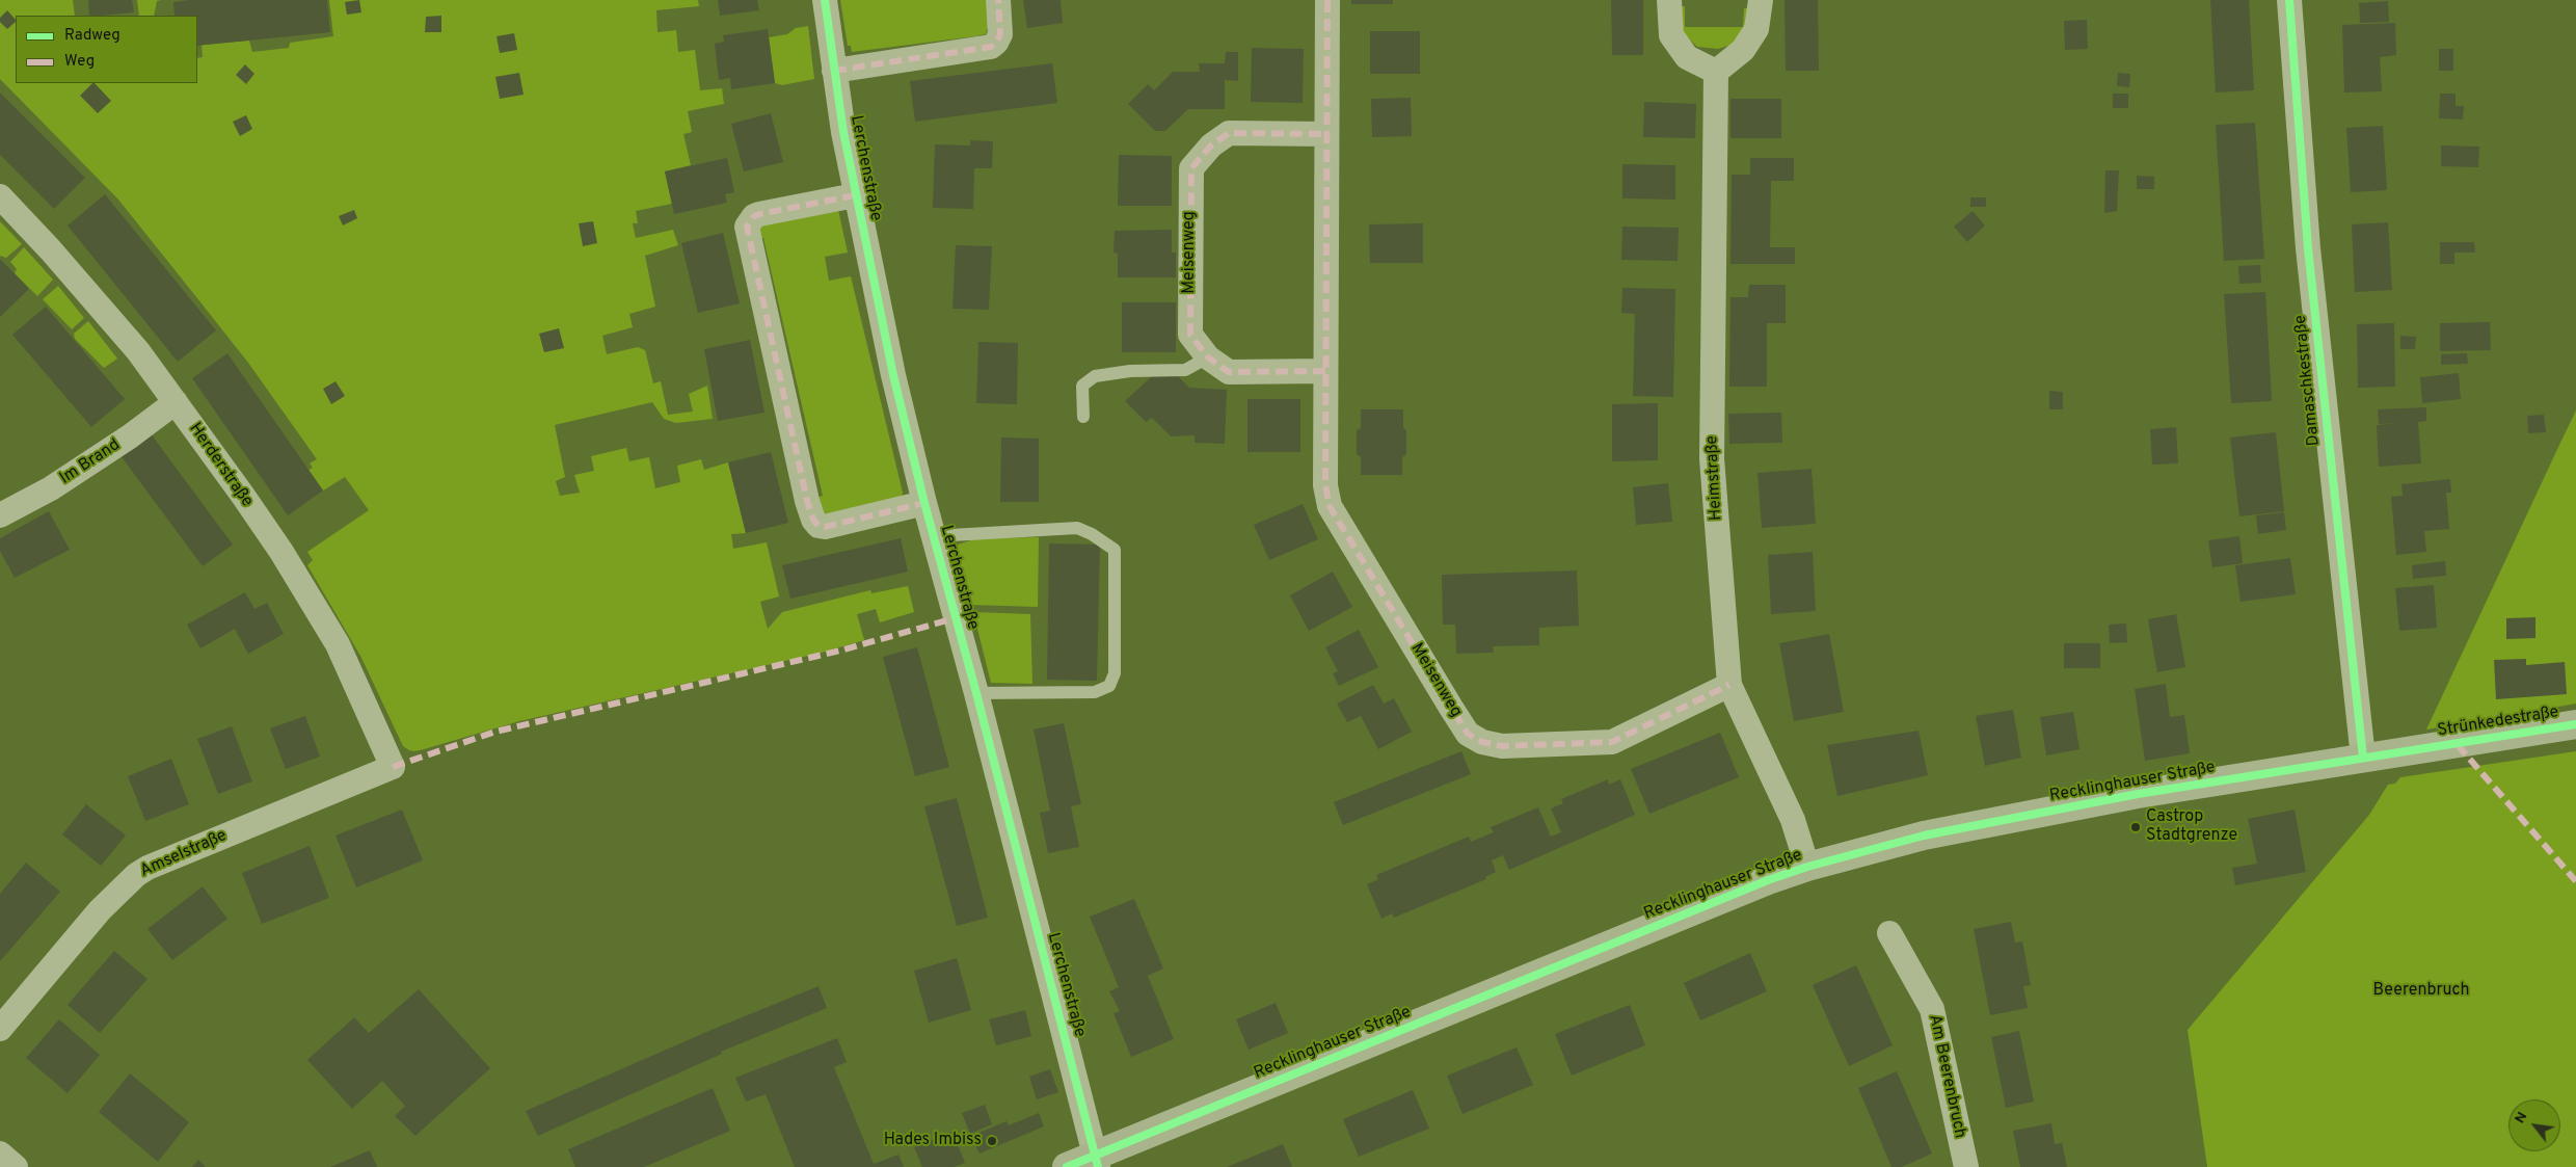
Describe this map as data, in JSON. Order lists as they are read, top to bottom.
{
  "streets": {
    "main road": ["Strünkedestraße", "Recklinghauser Straße"],
    "street": [
      "Lerchenstraße",
      "Meisenweg",
      "Damaschkestraße",
      "Im Brand",
      "Herderstraße",
      "Heimstraße",
      "Amselstraße",
      "Am Beerenbruch"
    ]
  },
  "crossings": [
    ["Lerchenstraße", "Recklinghauser Straße"],
    ["Meisenweg", "Heimstraße"],
    ["Damaschkestraße", "Recklinghauser Straße"],
    ["Im Brand", "Herderstraße"],
    ["Herderstraße", "Amselstraße"],
    ["Heimstraße", "Recklinghauser Straße"],
    ["Strünkedestraße", "Recklinghauser Straße"]
  ],
  "parks": ["Beerenbruch"],
  "places": ["Castrop Stadtgrenze", "Hades Imbiss"],
  "legend": ["Radweg", "Weg"],
  "north": "top left"
}
